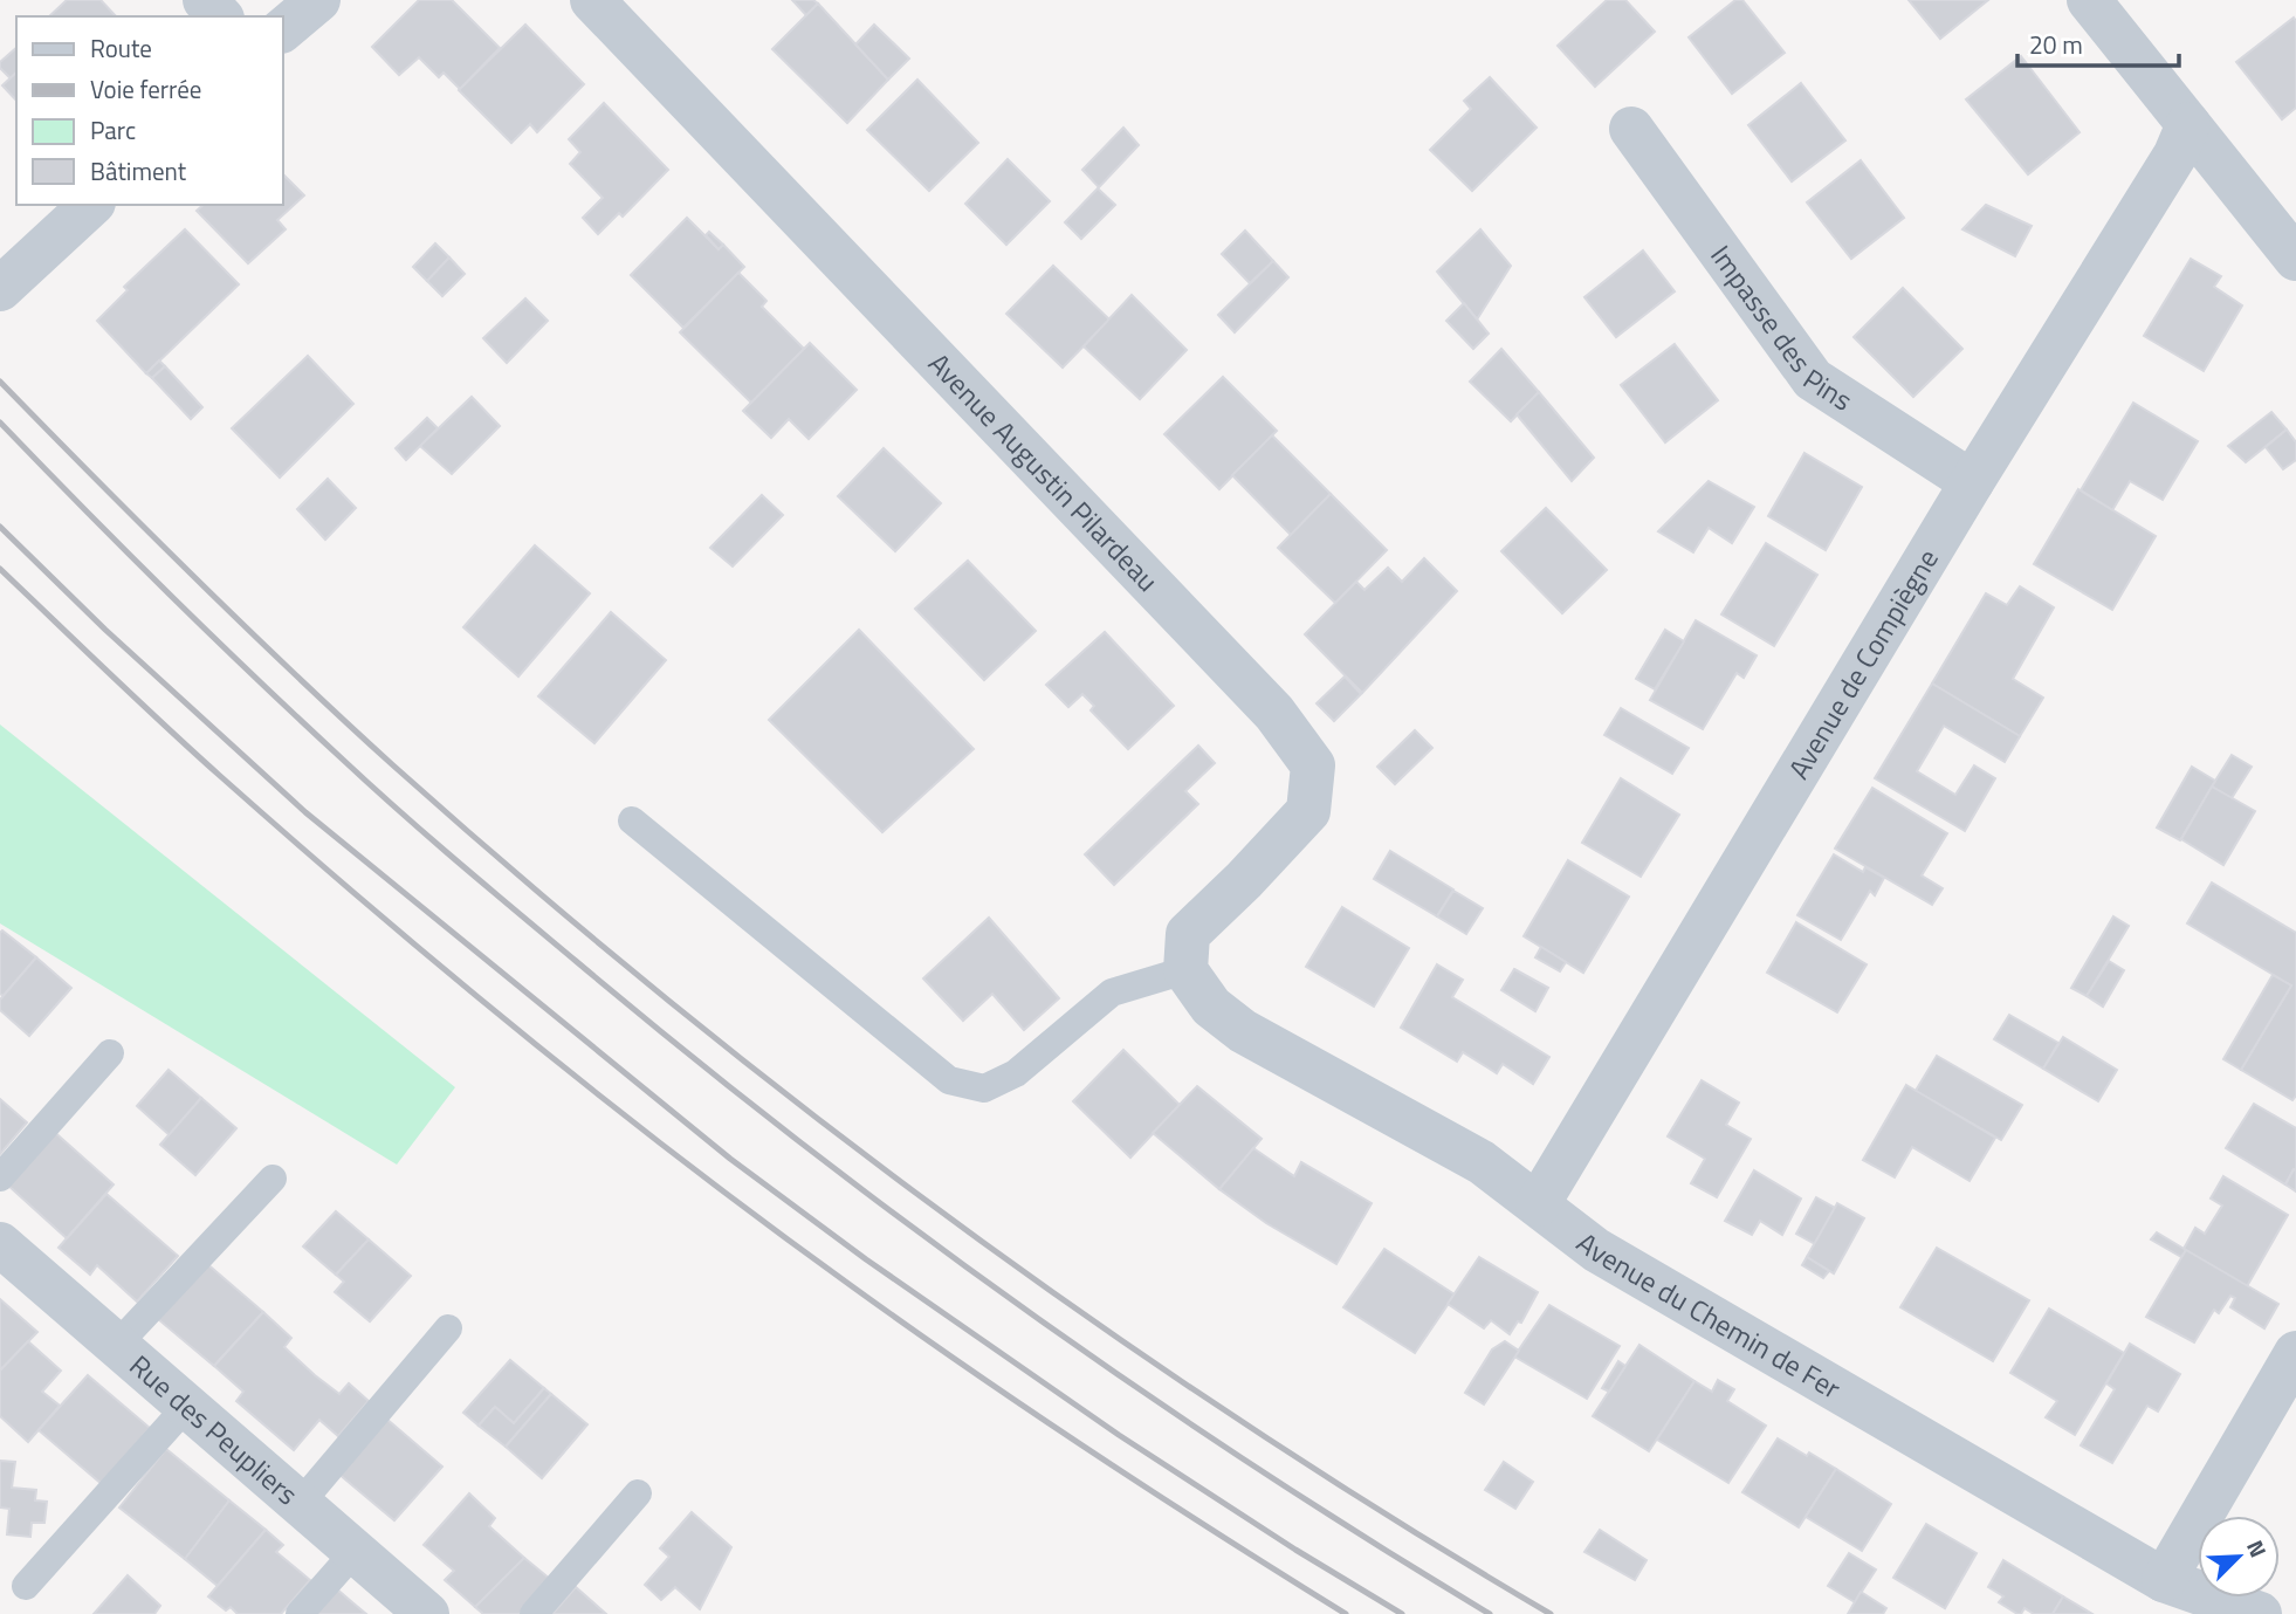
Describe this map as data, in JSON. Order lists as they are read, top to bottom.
{
  "streets": {
    "street": [
      "Impasse des Pins",
      "Avenue Augustin Pilardeau",
      "Avenue de Compiègne",
      "Avenue du Chemin de Fer",
      "Rue des Peupliers"
    ]
  },
  "crossings": [
    ["Impasse des Pins", "Avenue de Compiègne"],
    ["Avenue Augustin Pilardeau", "Avenue du Chemin de Fer"],
    ["Avenue de Compiègne", "Avenue du Chemin de Fer"]
  ],
  "legend": [
    "Route",
    "Voie ferrée",
    "Parc",
    "Bâtiment"
  ],
  "scale_bar": "20 m",
  "north": "top right"
}
